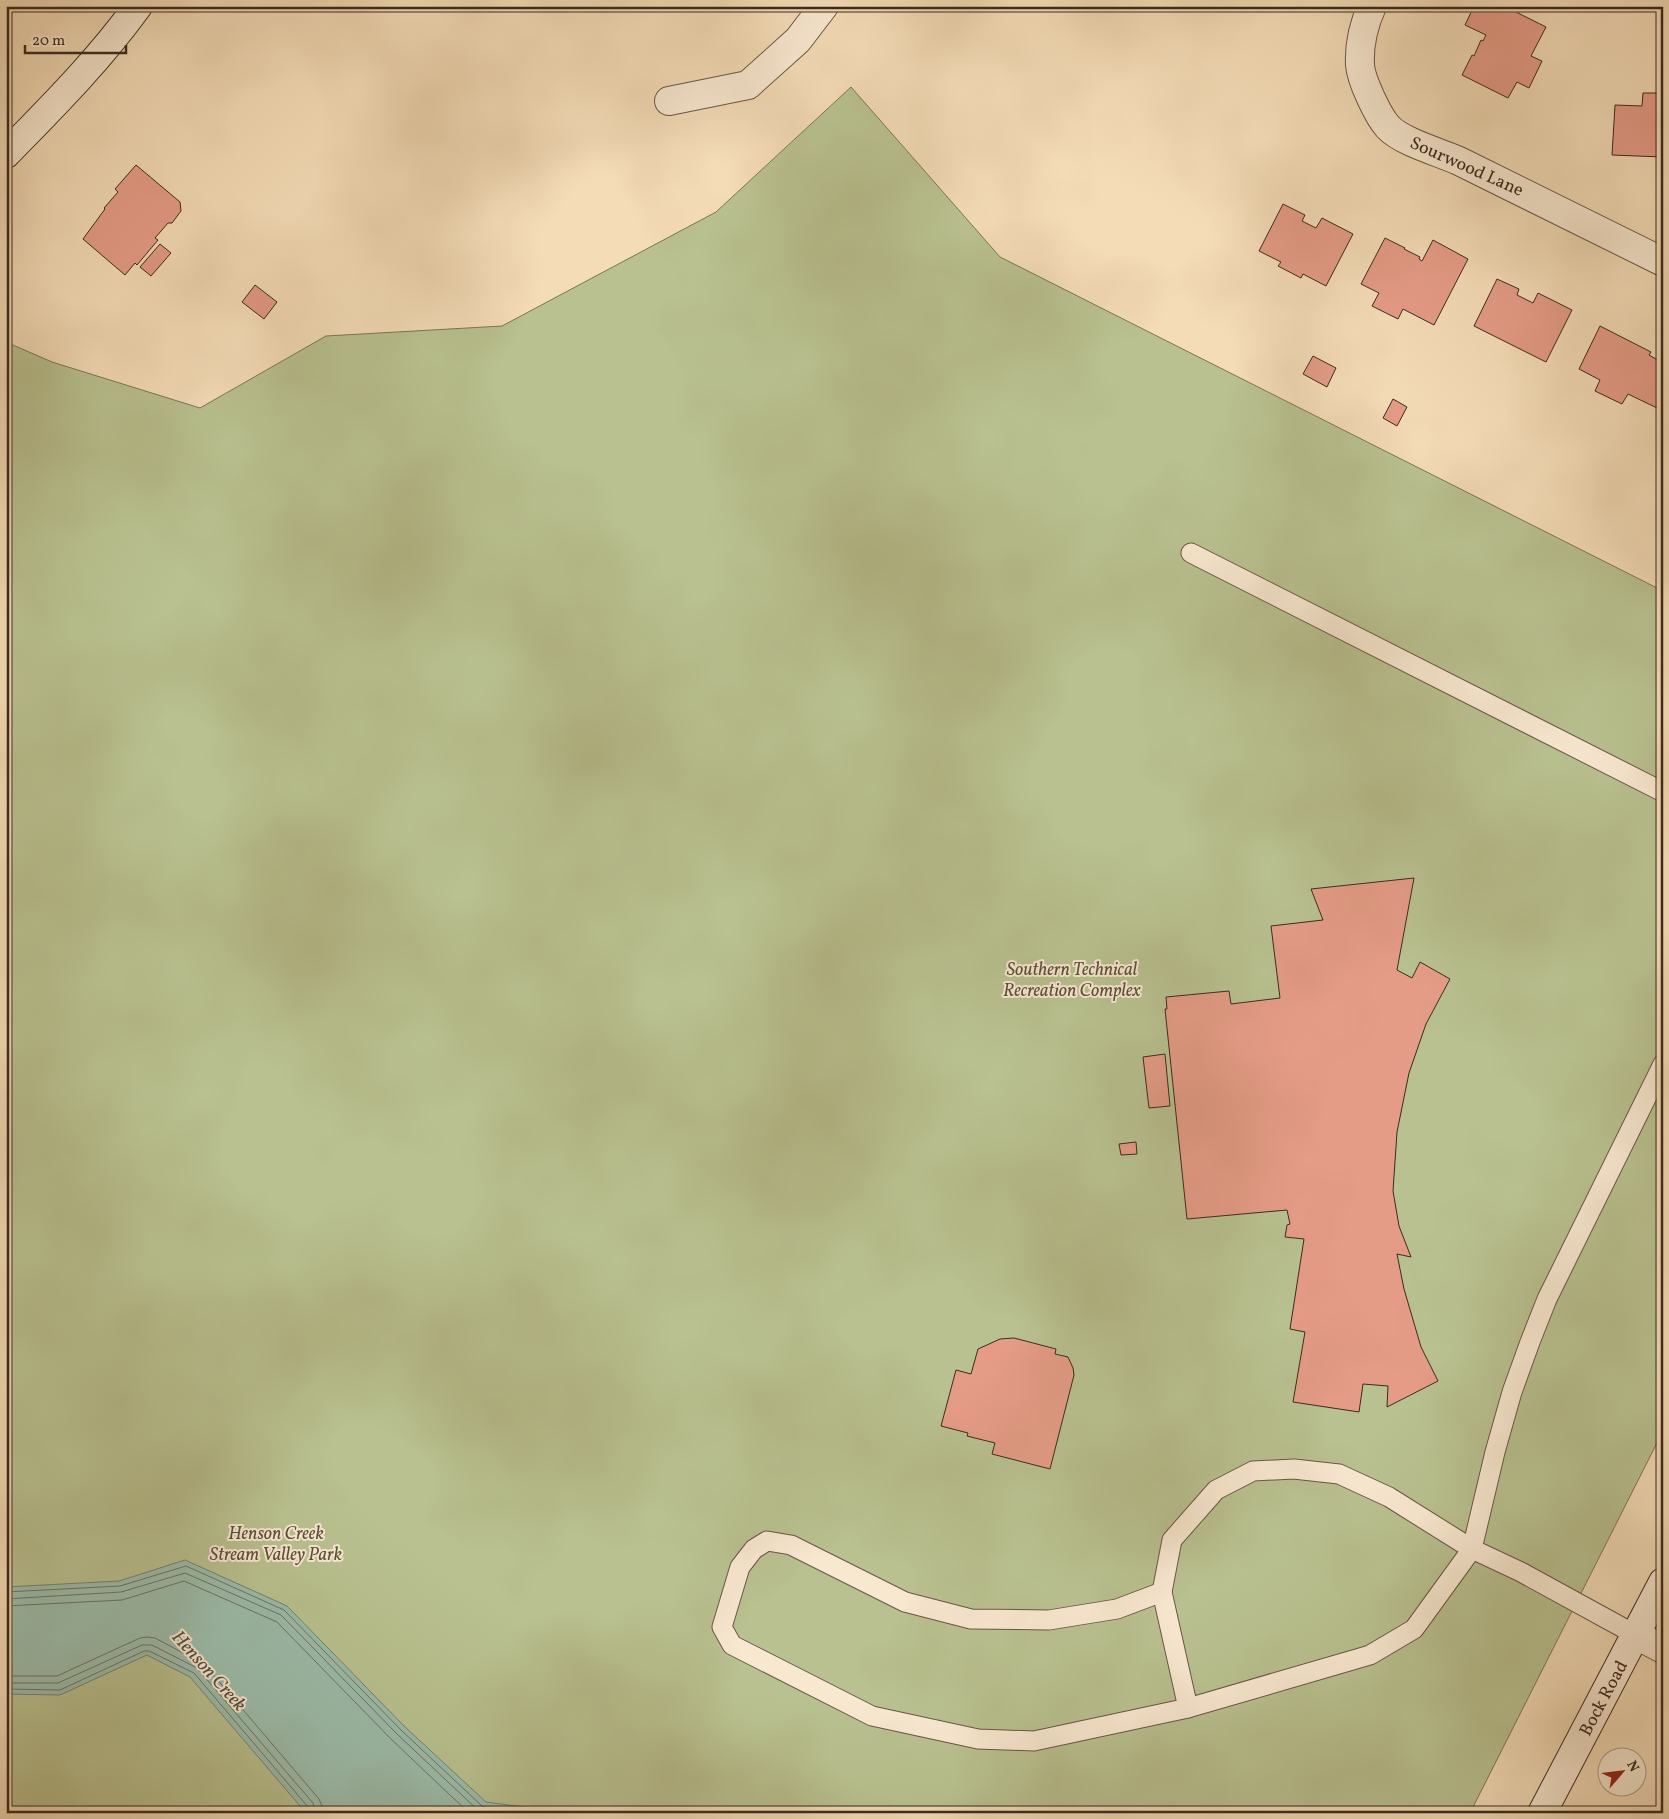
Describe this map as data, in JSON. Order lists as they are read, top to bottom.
{
  "streets": {
    "street": ["Sourwood Lane", "Bock Road"]
  },
  "water": ["Henson Creek"],
  "parks": ["Southern Technical Recreation Complex", "Henson Creek Stream Valley Park"],
  "scale_bar": "20 m",
  "north": "top right"
}
